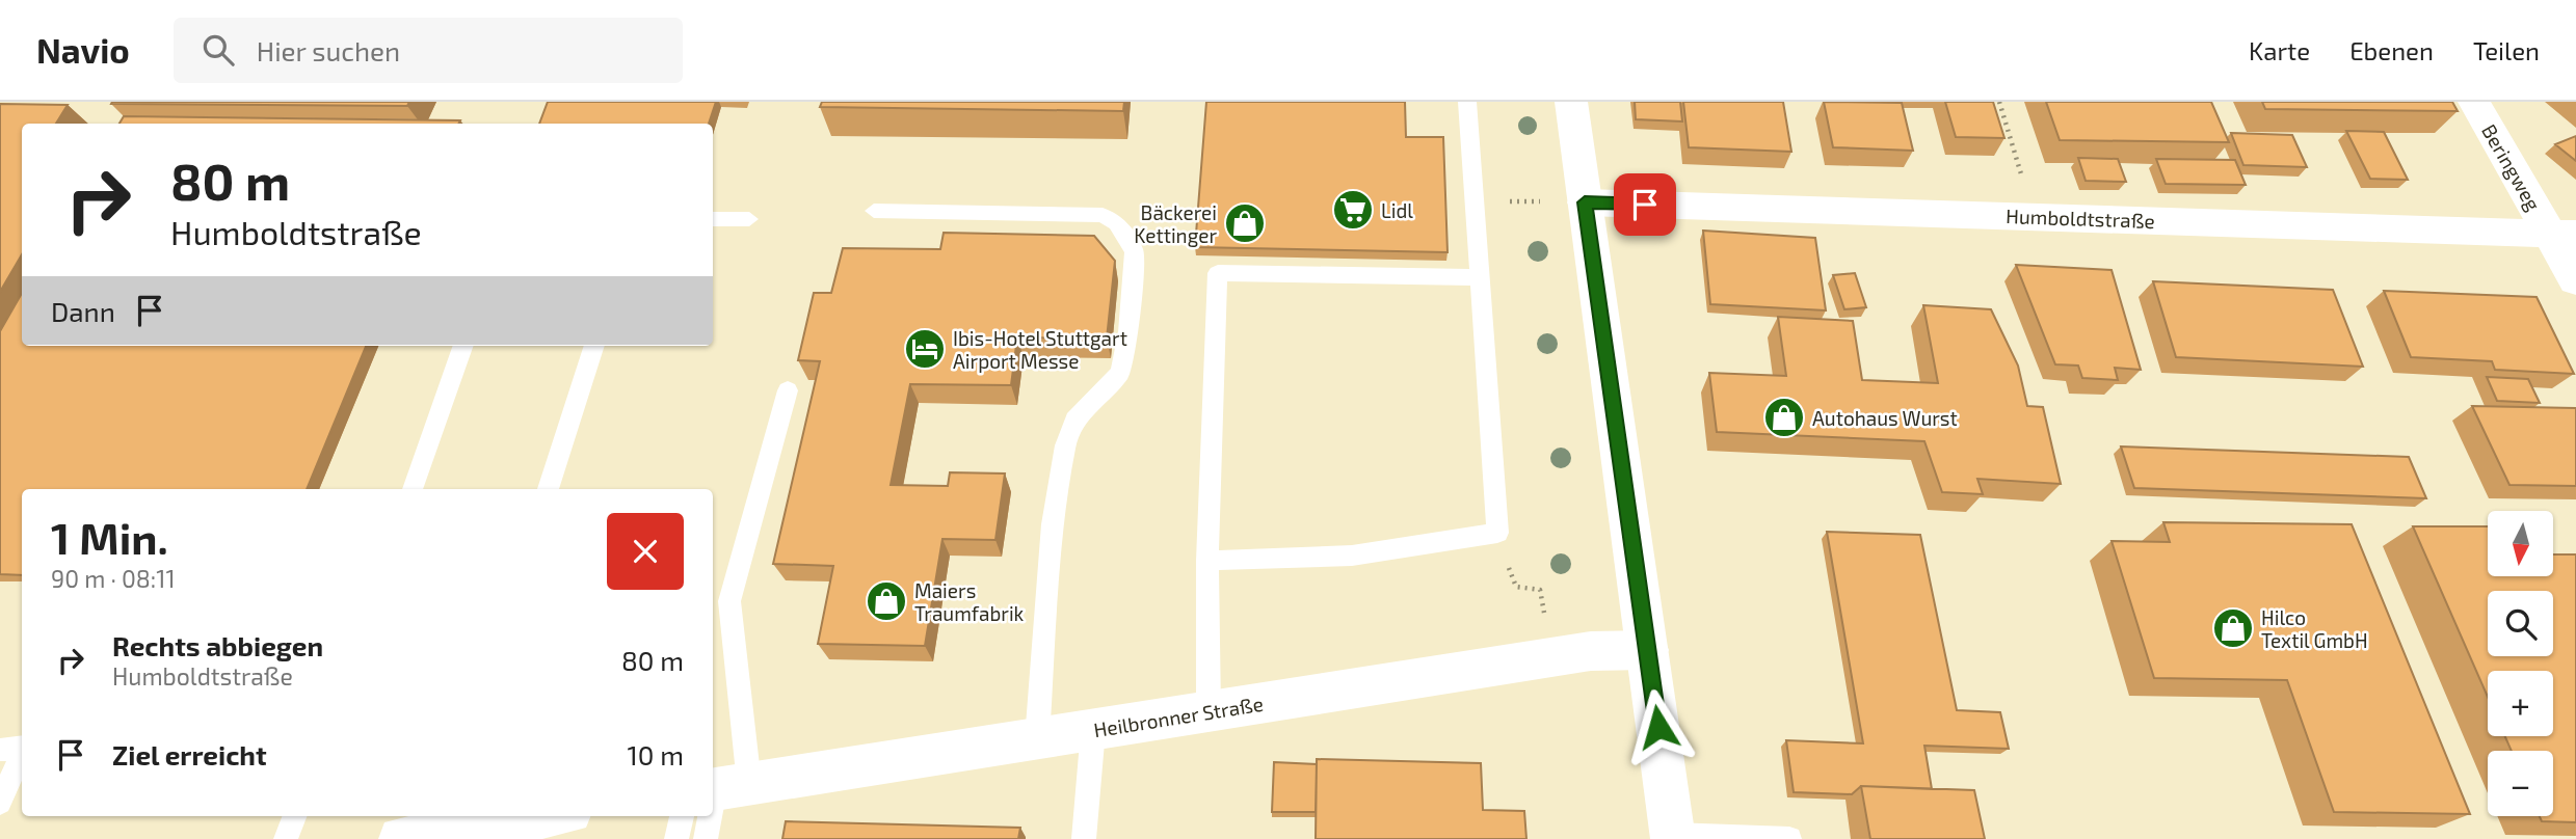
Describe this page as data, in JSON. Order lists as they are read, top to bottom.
{
  "streets": {
    "street": ["Beringweg", "Humboldtstraße", "Heilbronner Straße"]
  },
  "crossings": [
    ["Beringweg", "Humboldtstraße"]
  ],
  "places": {
    "supermarket": ["Lidl"],
    "shop": [
      "Bäckerei Kettinger",
      "Autohaus Wurst",
      "Maiers Traumfabrik",
      "Hilco Textil GmbH"
    ],
    "hotel": ["Ibis-Hotel Stuttgart Airport Messe"]
  },
  "north": "bottom",
  "page": {
    "header": "Navio",
    "search": "Hier suchen",
    "nav": ["Karte", "Ebenen", "Teilen"],
    "turn": ["80 m", "Humboldtstraße"],
    "then": "Dann",
    "heading": ["1 Min.", "90 m · 08:11"],
    "map_buttons": ["+", "−"],
    "list": [
      {
        "name": "Rechts abbiegen",
        "note": "Humboldtstraße",
        "value": "80 m"
      },
      {
        "name": "Ziel erreicht",
        "value": "10 m"
      }
    ]
  }
}
